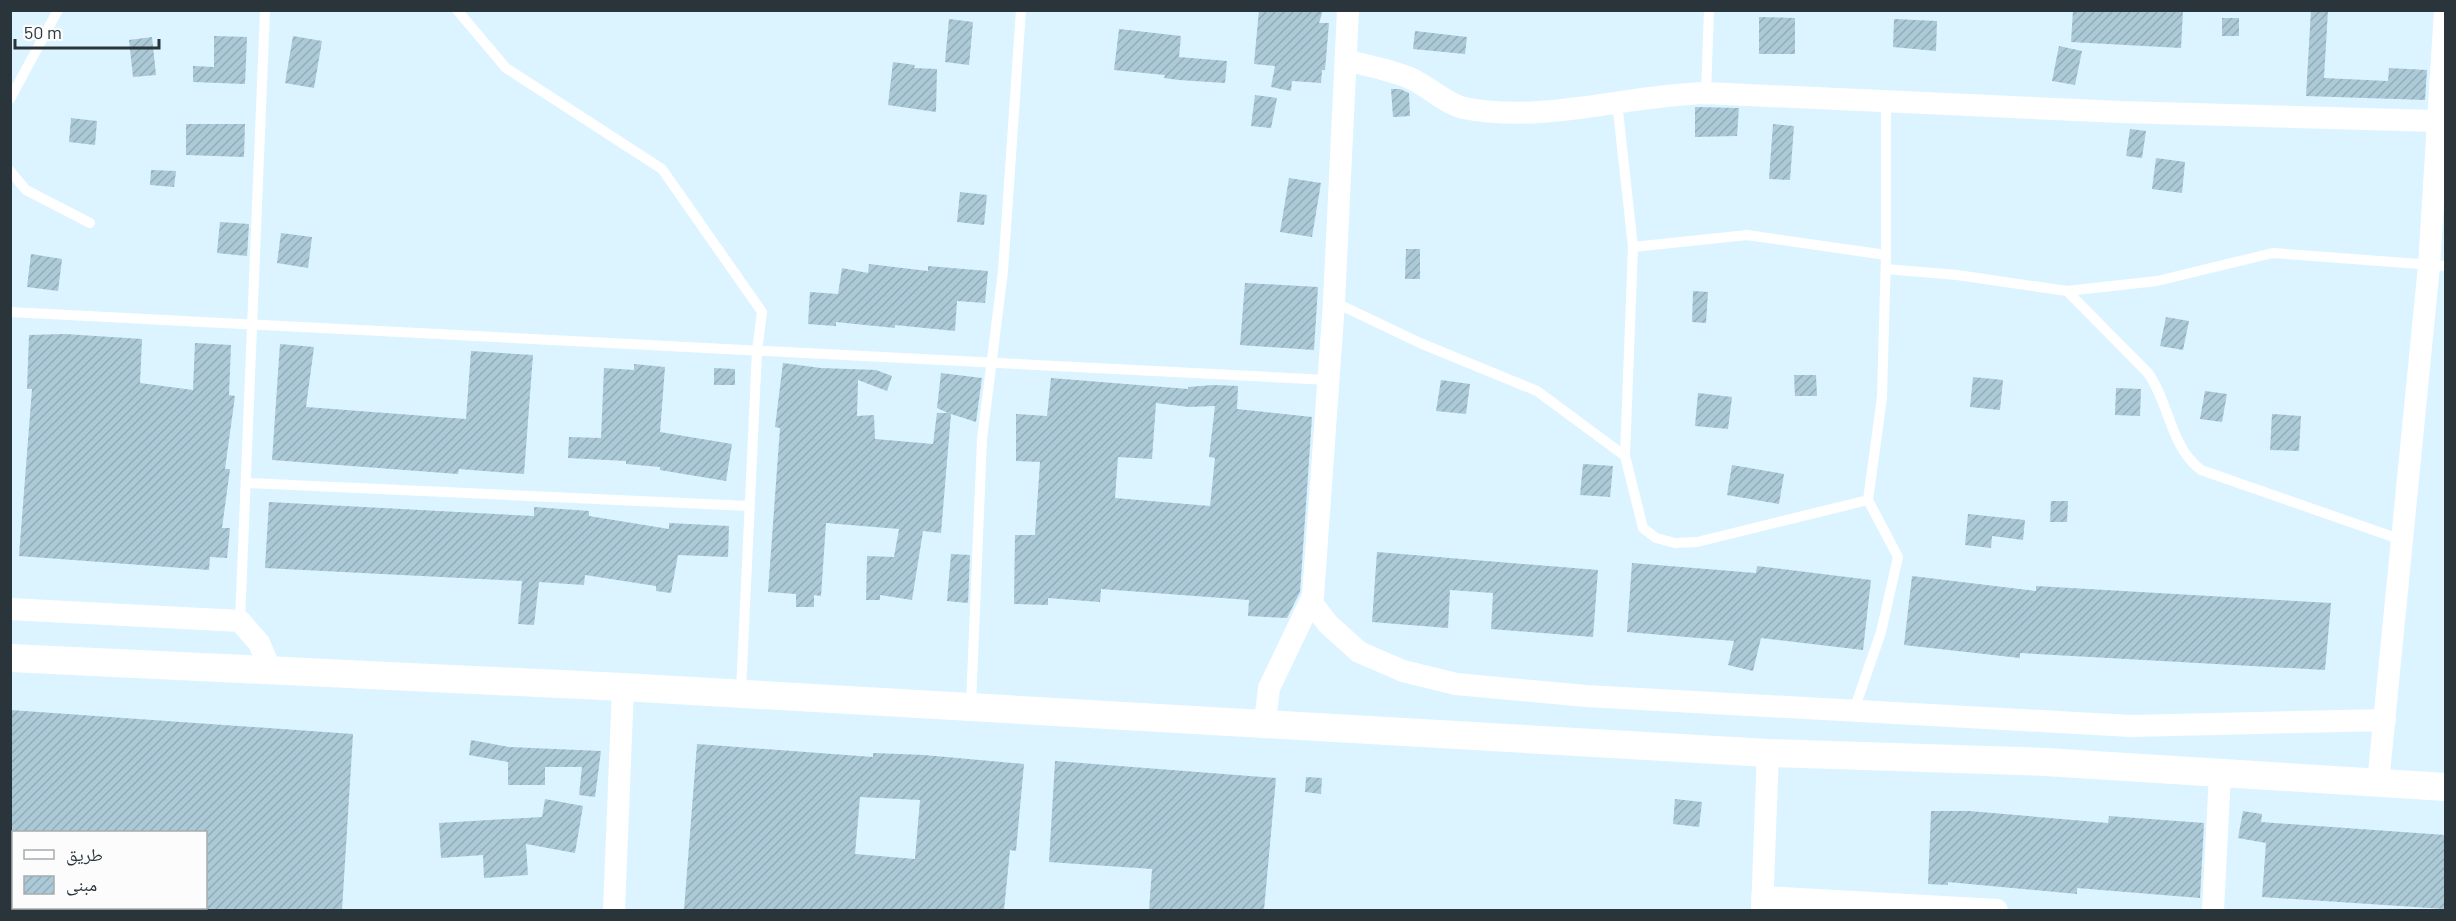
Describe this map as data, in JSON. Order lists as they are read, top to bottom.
{
  "legend": ["طريق", "مبنى"],
  "scale_bar": "50 m"
}
